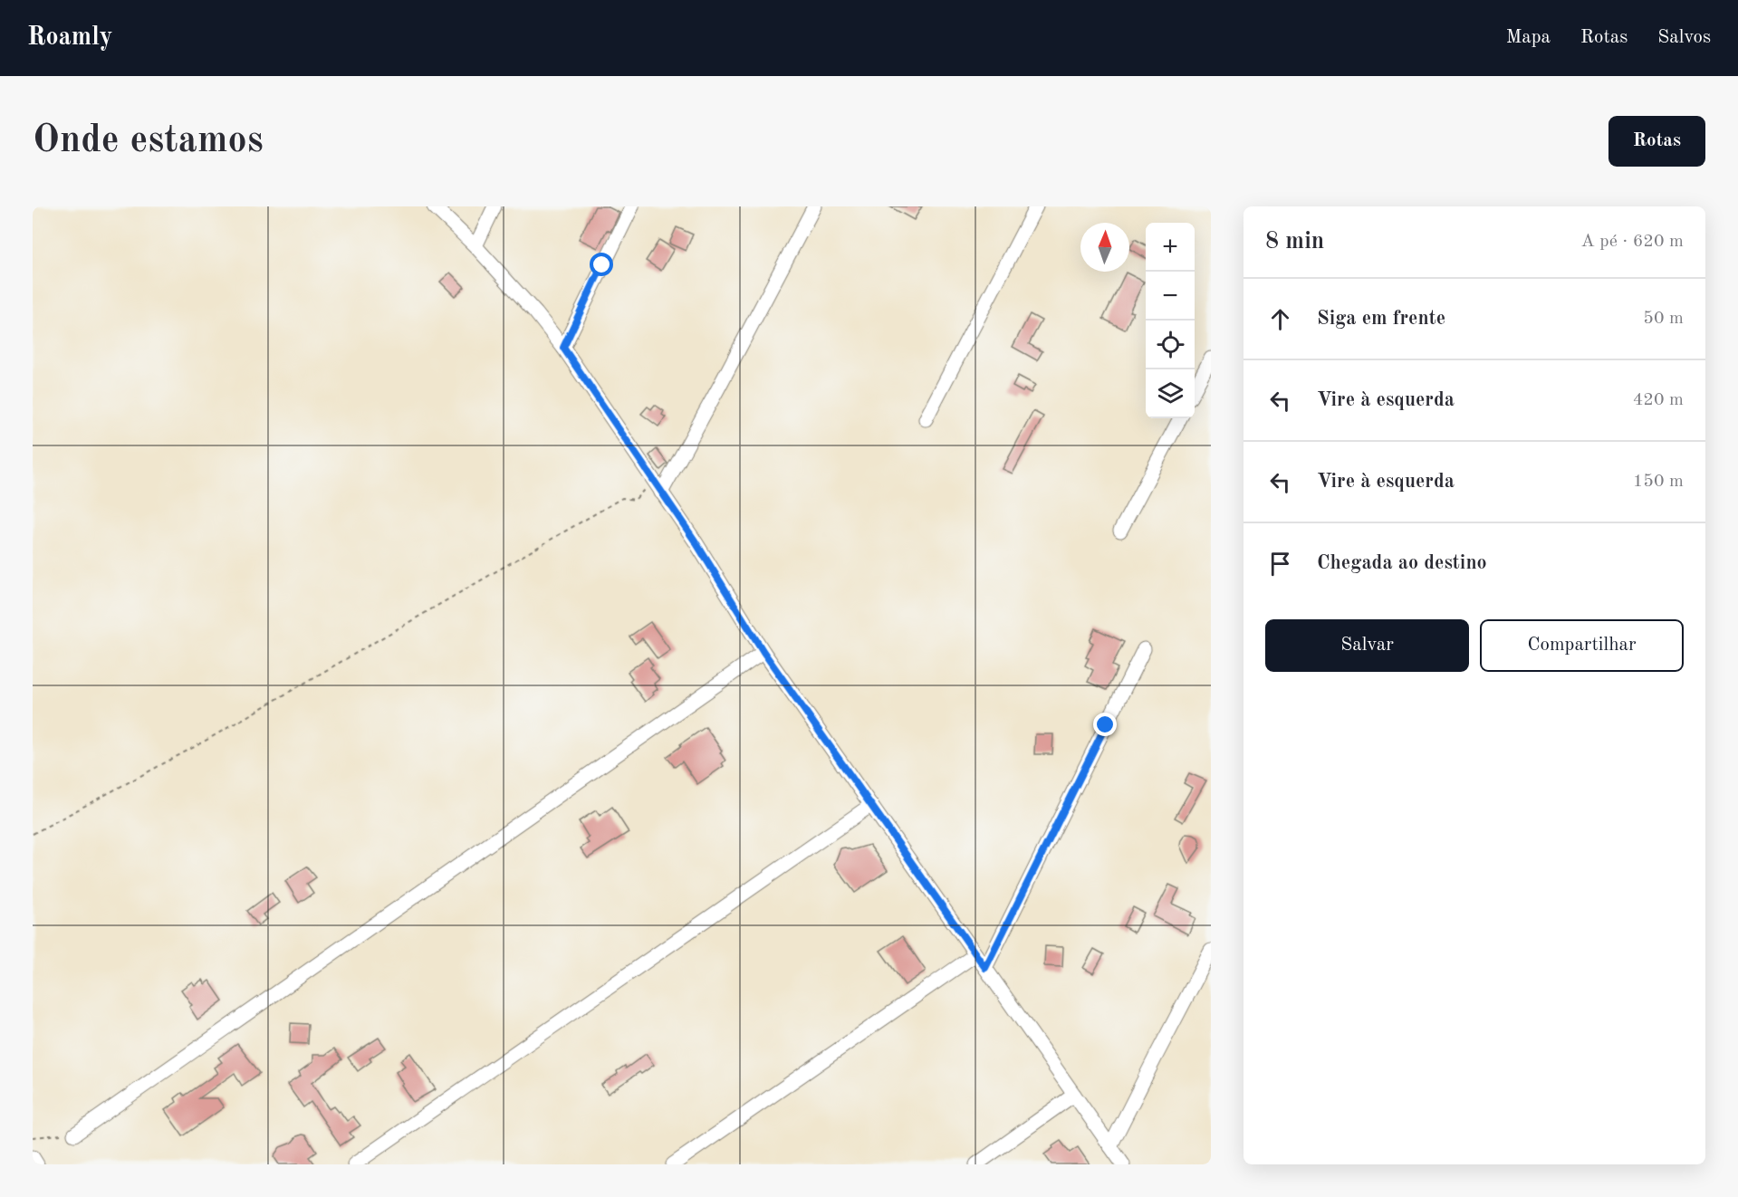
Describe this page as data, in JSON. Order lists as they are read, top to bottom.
{
  "north": "top",
  "page": {
    "header": "Roamly",
    "nav": ["Mapa", "Rotas", "Salvos"],
    "buttons": [
      "Rotas",
      ["Salvar", "Compartilhar"]
    ],
    "title": "Onde estamos",
    "heading": ["8 min", "A pé · 620 m"],
    "map_buttons": ["+", "−"],
    "list": [
      ["Siga em frente", "50 m"],
      ["Vire à esquerda", "420 m"],
      ["Vire à esquerda", "150 m"],
      "Chegada ao destino"
    ]
  }
}
